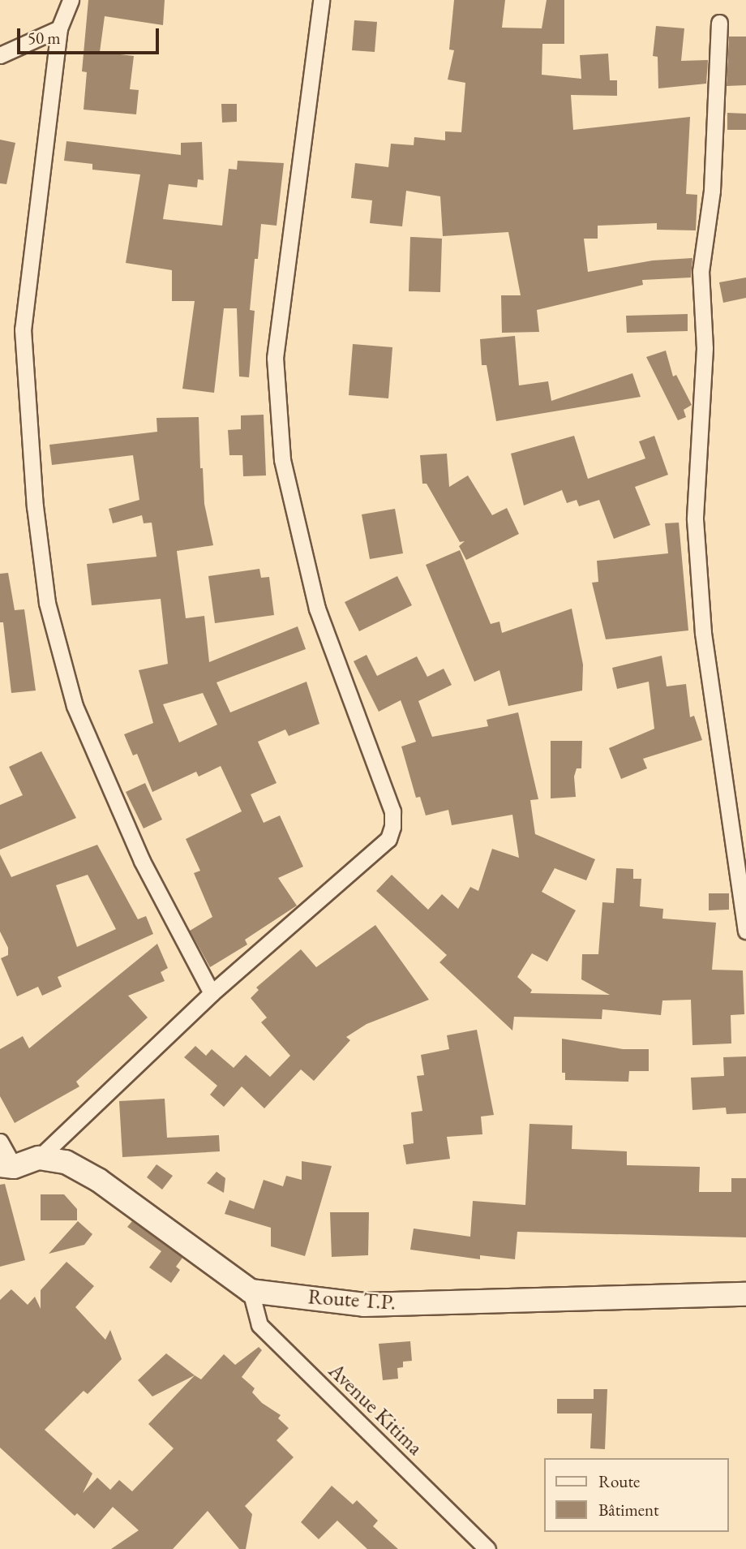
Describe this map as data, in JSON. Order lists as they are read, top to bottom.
{
  "streets": {
    "street": ["Route T.P.", "Avenue Kitima"]
  },
  "crossings": [
    ["Route T.P.", "Avenue Kitima"]
  ],
  "legend": ["Route", "Bâtiment"],
  "scale_bar": "50 m"
}
